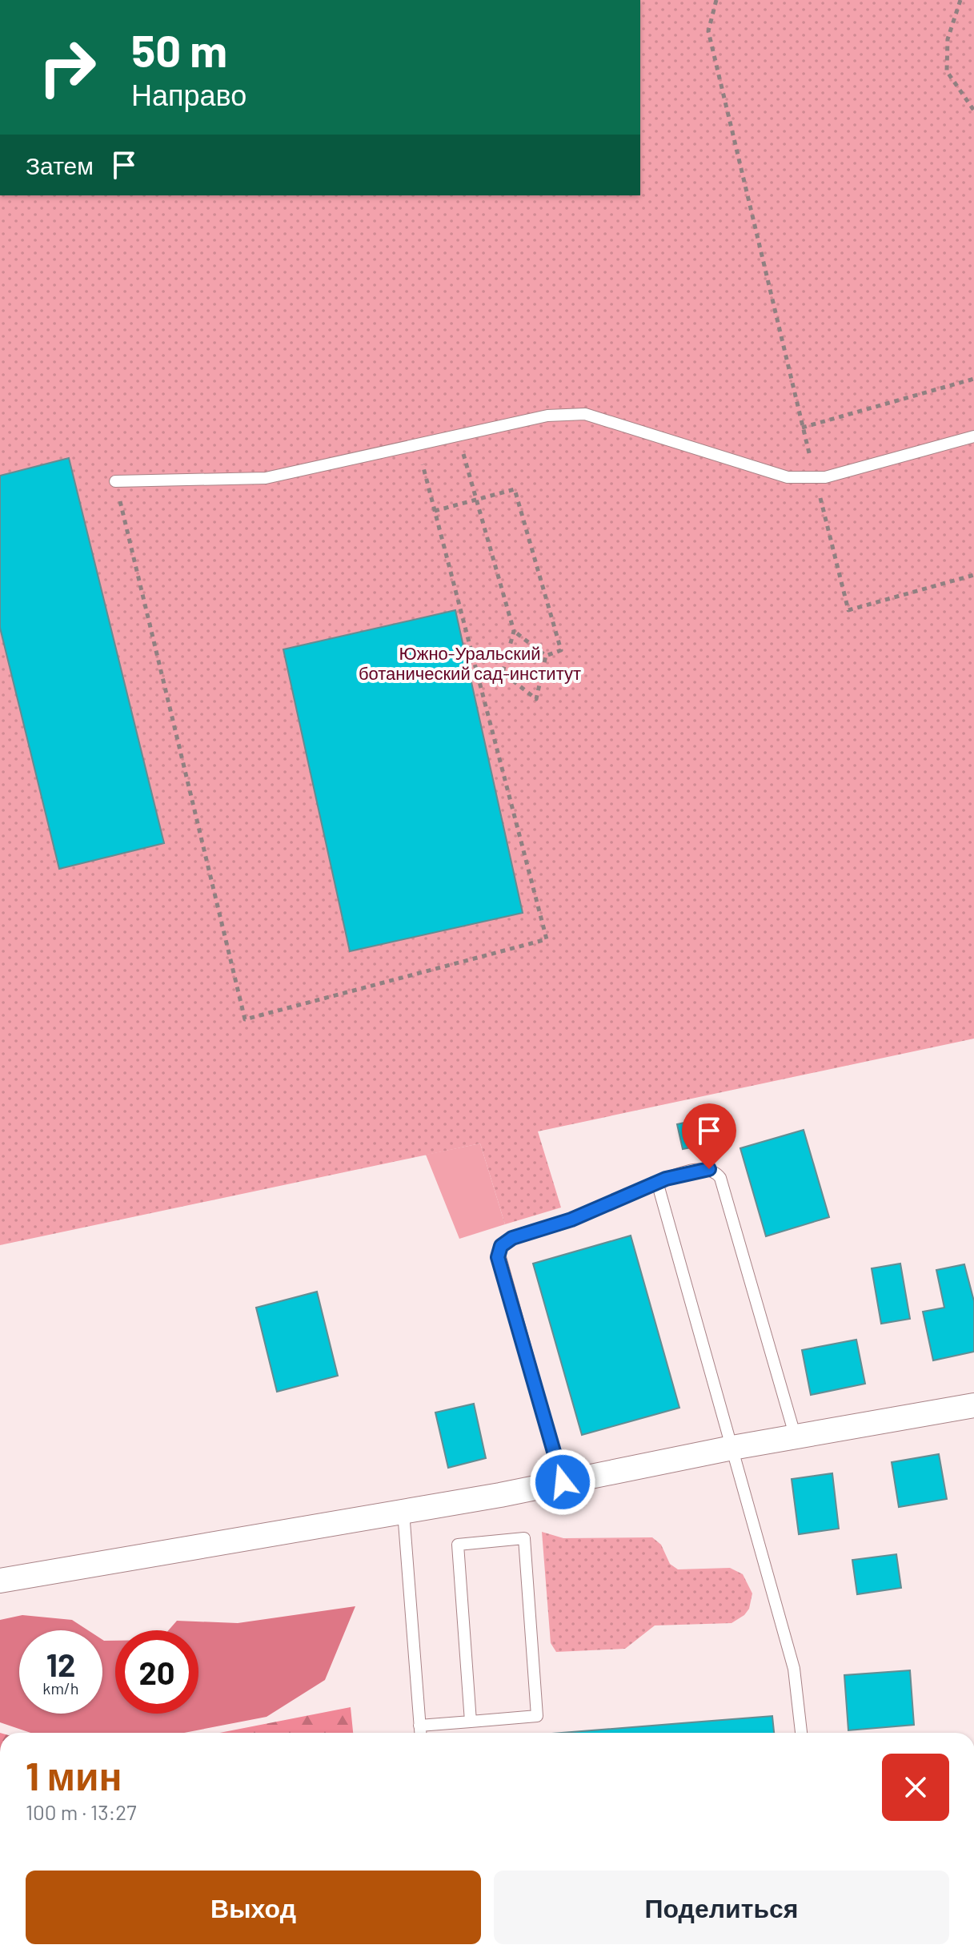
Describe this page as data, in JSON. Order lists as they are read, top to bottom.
{
  "parks": ["Южно-Уральский ботанический сад-институт"],
  "page": {
    "turn": ["50 m", "Направо"],
    "then": "Затем",
    "speed": "12 km/h",
    "limit": "20",
    "heading": ["1 мин", "100 m · 13:27"],
    "buttons": ["Выход", "Поделиться"]
  }
}
